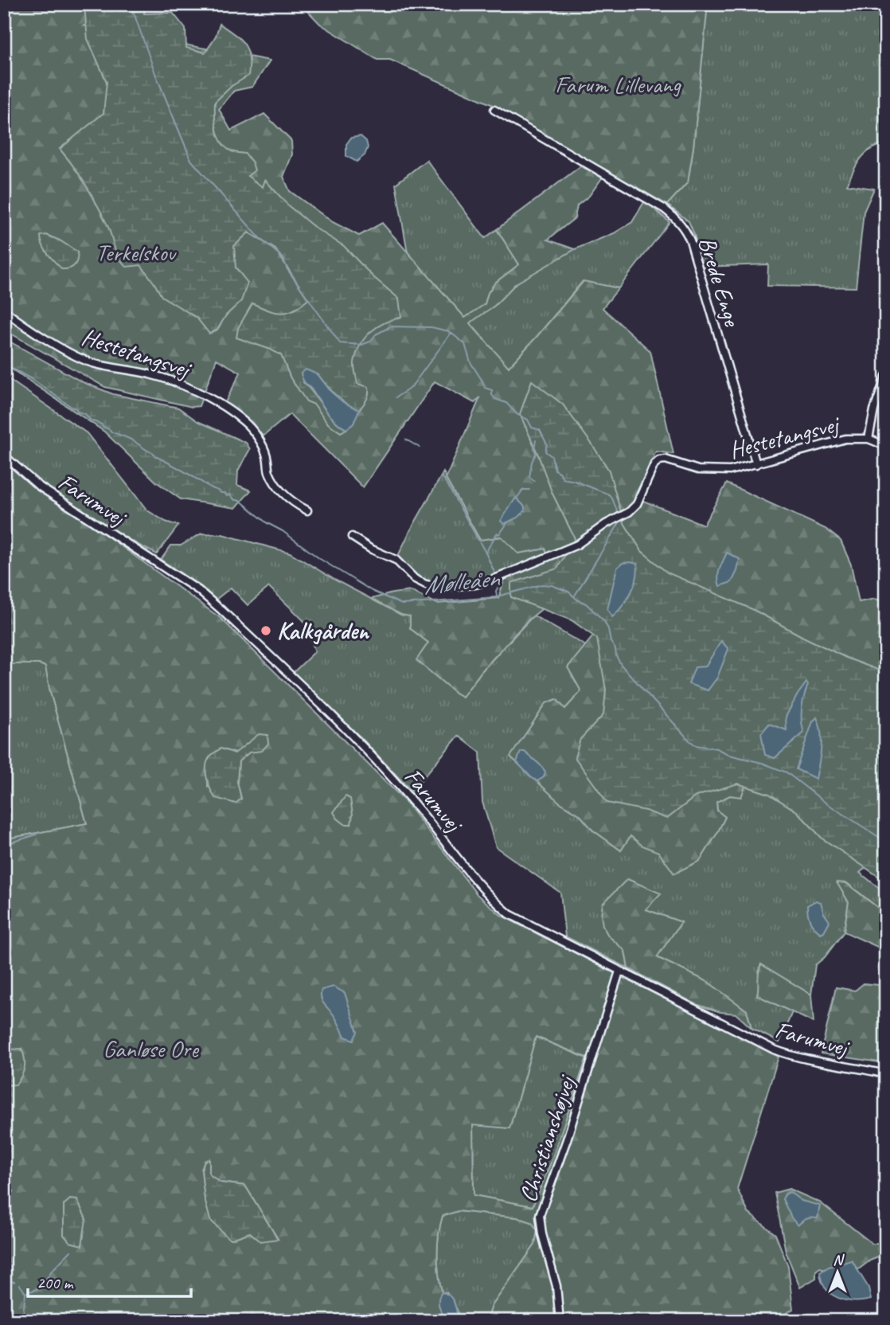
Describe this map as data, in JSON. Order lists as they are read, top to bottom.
{
  "streets": {
    "street": [
      "Brede Enge",
      "Hestetangsvej",
      "Farumvej",
      "Christianshøjvej"
    ]
  },
  "crossings": [
    ["Brede Enge", "Hestetangsvej"],
    ["Farumvej", "Christianshøjvej"]
  ],
  "water": ["Mølleåen"],
  "parks": ["Farum Lillevang", "Terkelskov", "Ganløse Ore"],
  "places": ["Kalkgården"],
  "scale_bar": "200 m",
  "north": "top"
}
